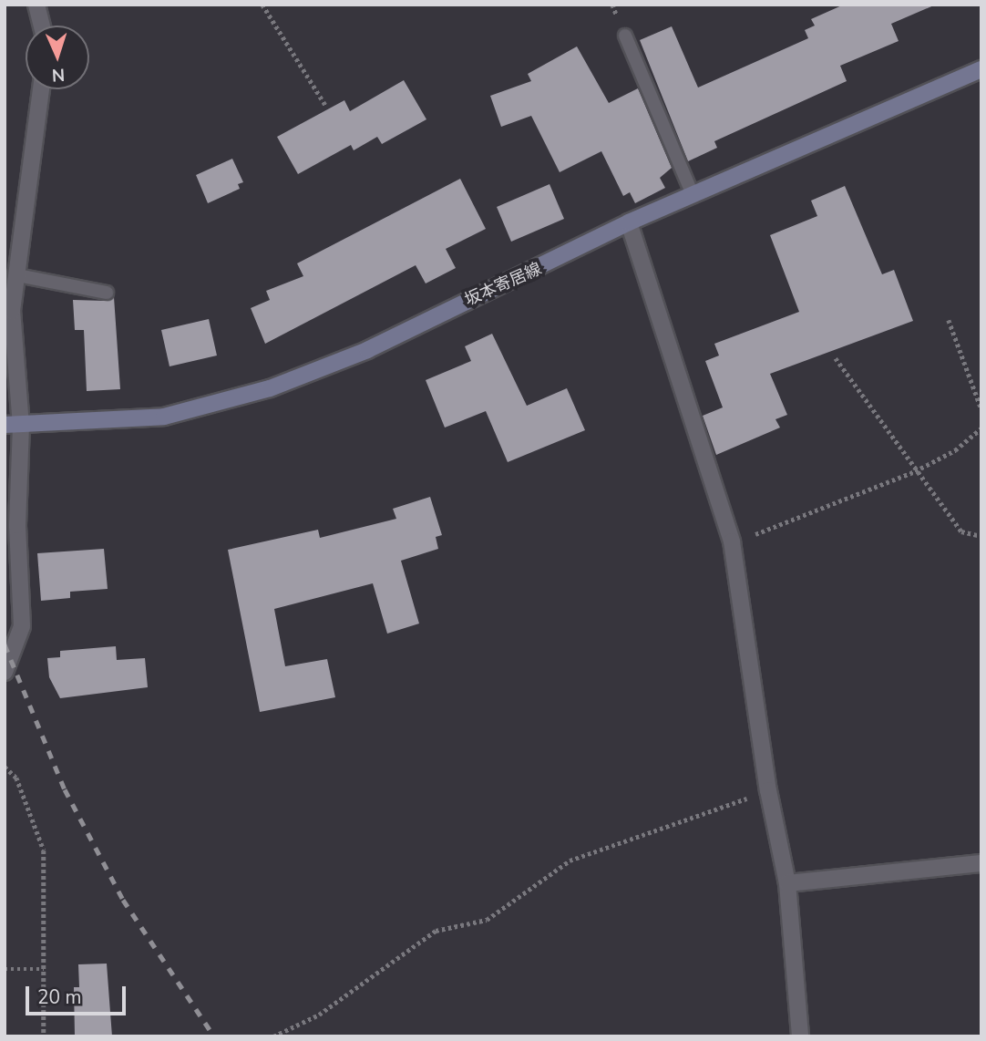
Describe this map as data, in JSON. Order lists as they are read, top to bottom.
{
  "streets": {
    "main road": ["坂本寄居線"]
  },
  "scale_bar": "20 m",
  "north": "bottom"
}
